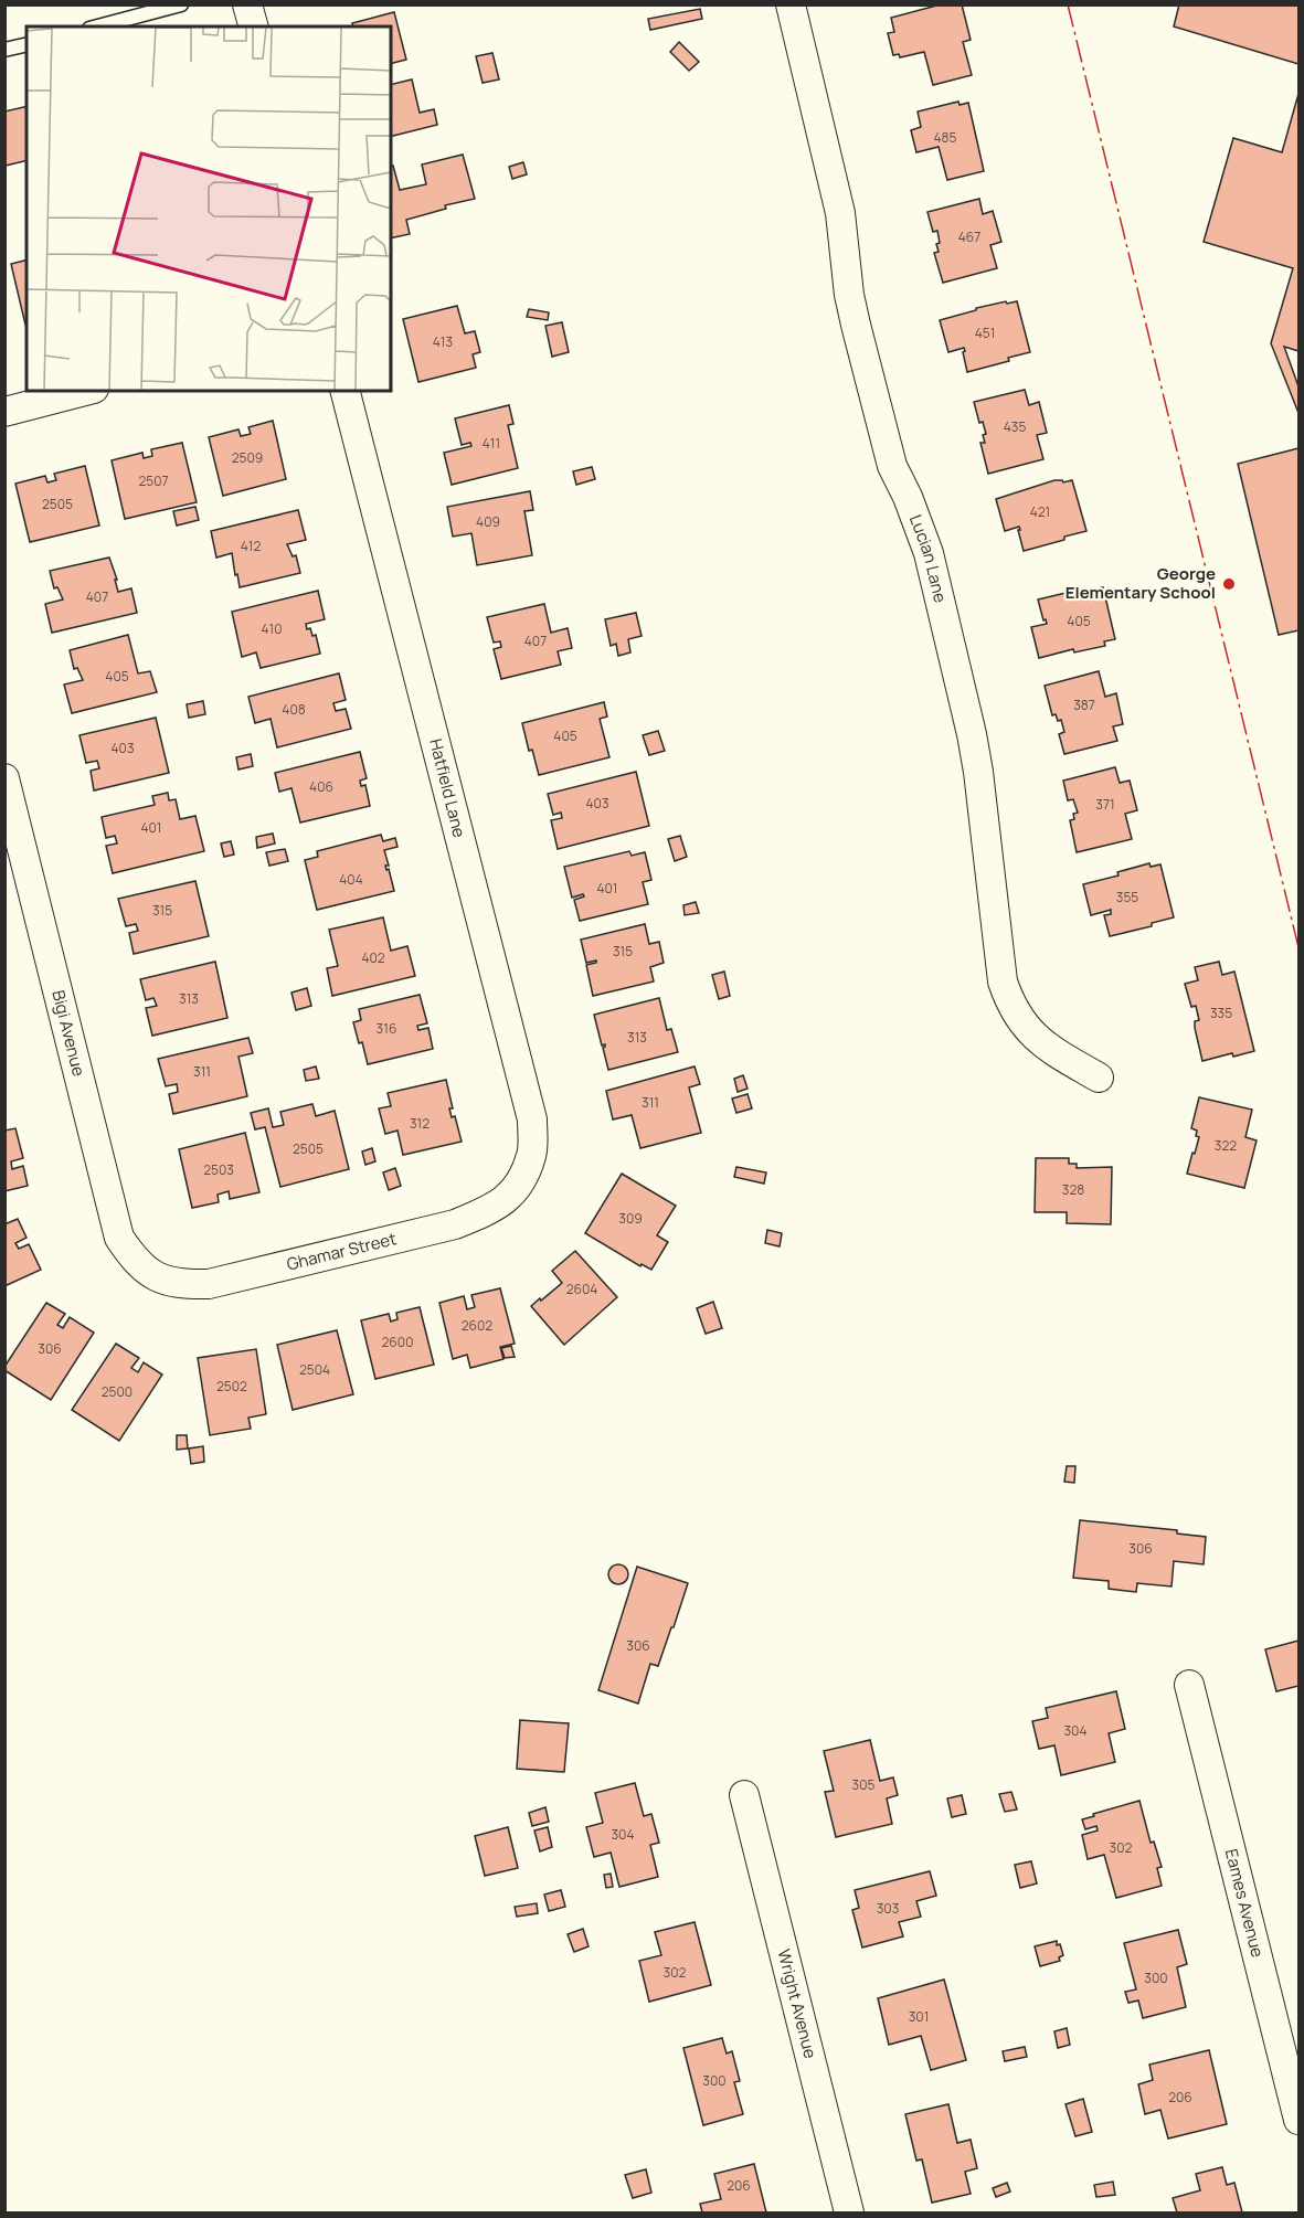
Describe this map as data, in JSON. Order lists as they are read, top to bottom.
{
  "streets": {
    "street": [
      "Lucian Lane",
      "Hatfield Lane",
      "Bigi Avenue",
      "Ghamar Street",
      "Eames Avenue",
      "Wright Avenue"
    ]
  },
  "crossings": [
    ["Hatfield Lane", "Ghamar Street"],
    ["Bigi Avenue", "Ghamar Street"]
  ],
  "places": ["George Elementary School"],
  "house_numbers": [
    "485",
    "467",
    "451",
    "413",
    "435",
    "411",
    "2509",
    "2507",
    "2505",
    "421",
    "409",
    "412",
    "407",
    "405",
    "410",
    "407",
    "405",
    "387",
    "408",
    "405",
    "403",
    "406",
    "403",
    "371",
    "401",
    "404",
    "401",
    "355",
    "315",
    "315",
    "402",
    "313",
    "335",
    "316",
    "313",
    "311",
    "311",
    "312",
    "322",
    "2505",
    "2503",
    "328",
    "309",
    "2604",
    "2602",
    "2600",
    "306",
    "2504",
    "2502",
    "2500",
    "306",
    "306",
    "304",
    "305",
    "304",
    "302",
    "303",
    "302",
    "300",
    "301",
    "300",
    "206",
    "206"
  ]
}
